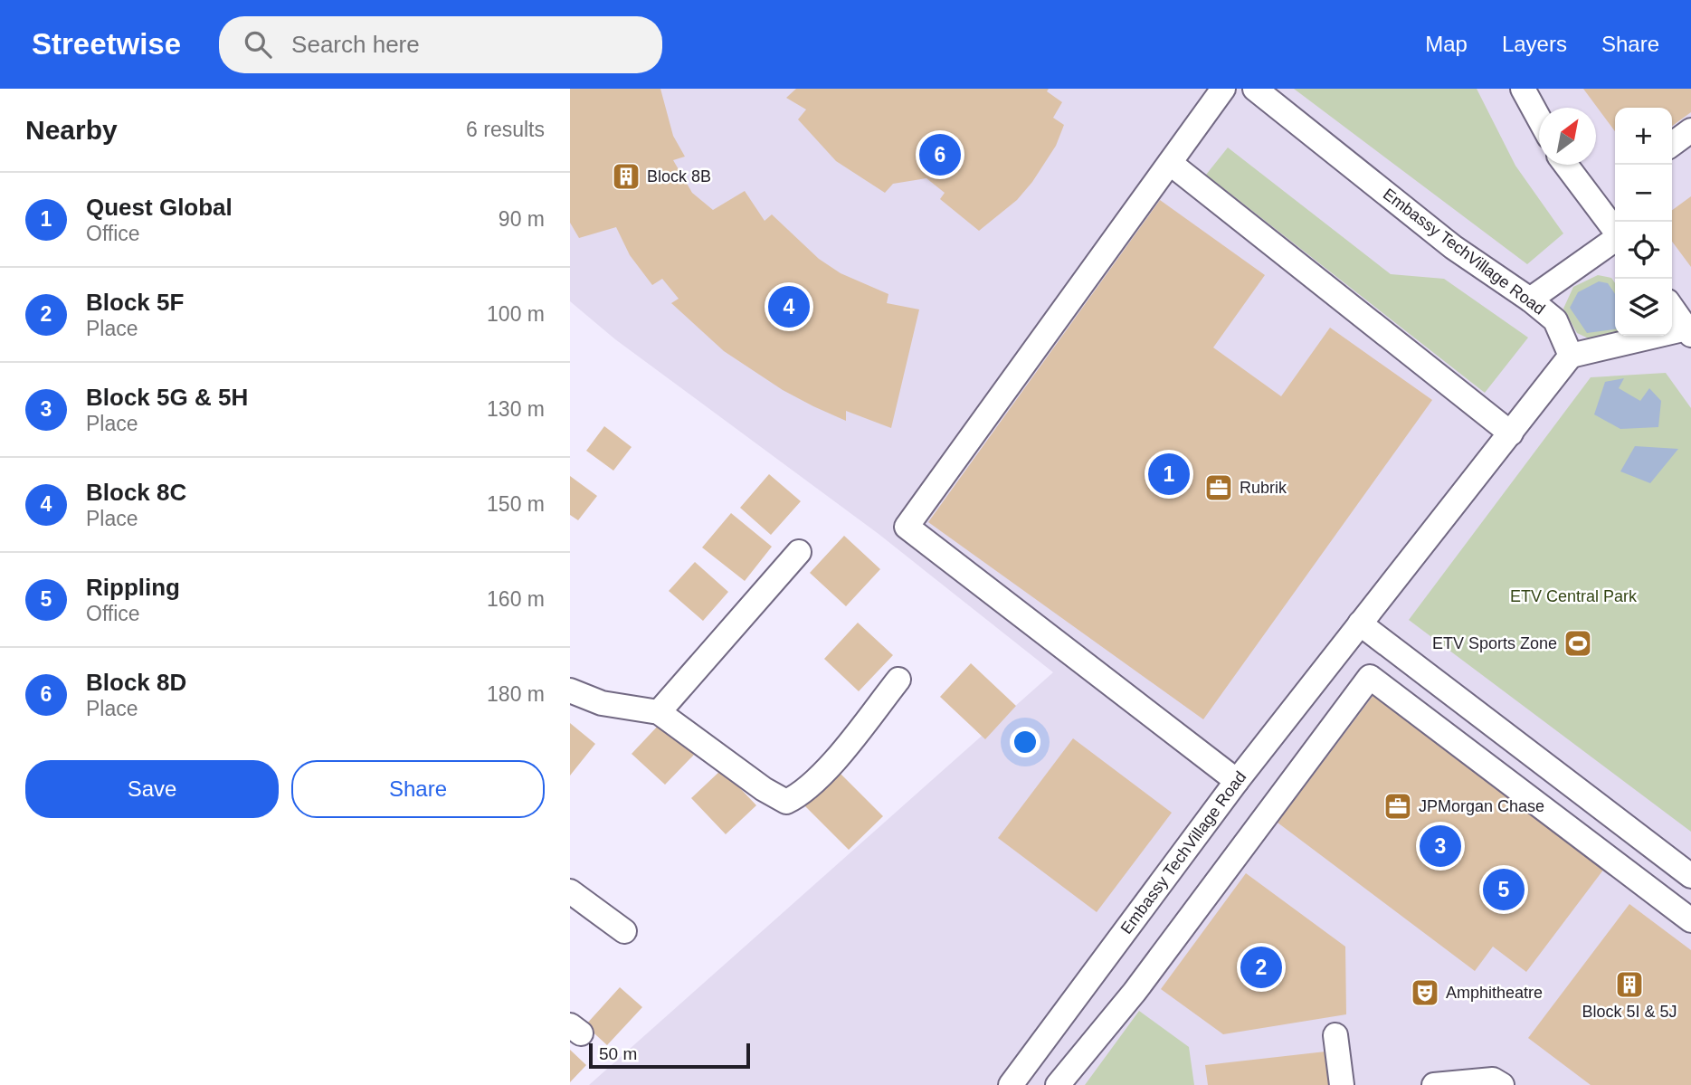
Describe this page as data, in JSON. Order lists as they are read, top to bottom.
{
  "streets": {
    "street": ["Embassy TechVillage Road"]
  },
  "parks": ["ETV Central Park"],
  "places": {
    "building": ["Block 8B", "Block 5I & 5J"],
    "office": ["Rubrik", "JPMorgan Chase"],
    "sports": ["ETV Sports Zone"],
    "theatre": ["Amphitheatre"]
  },
  "scale_bar": "50 m",
  "north": "top right",
  "page": {
    "header": "Streetwise",
    "search": "Search here",
    "nav": ["Map", "Layers", "Share"],
    "heading": ["Nearby", "6 results"],
    "map_buttons": ["+", "−"],
    "pins": [
      "6",
      "4",
      "1",
      "3",
      "5",
      "2"
    ],
    "list": [
      {
        "mark": "1",
        "name": "Quest Global",
        "note": "Office",
        "value": "90 m"
      },
      {
        "mark": "2",
        "name": "Block 5F",
        "note": "Place",
        "value": "100 m"
      },
      {
        "mark": "3",
        "name": "Block 5G & 5H",
        "note": "Place",
        "value": "130 m"
      },
      {
        "mark": "4",
        "name": "Block 8C",
        "note": "Place",
        "value": "150 m"
      },
      {
        "mark": "5",
        "name": "Rippling",
        "note": "Office",
        "value": "160 m"
      },
      {
        "mark": "6",
        "name": "Block 8D",
        "note": "Place",
        "value": "180 m"
      }
    ],
    "buttons": ["Save", "Share"],
    "scale": "50 m"
  }
}
